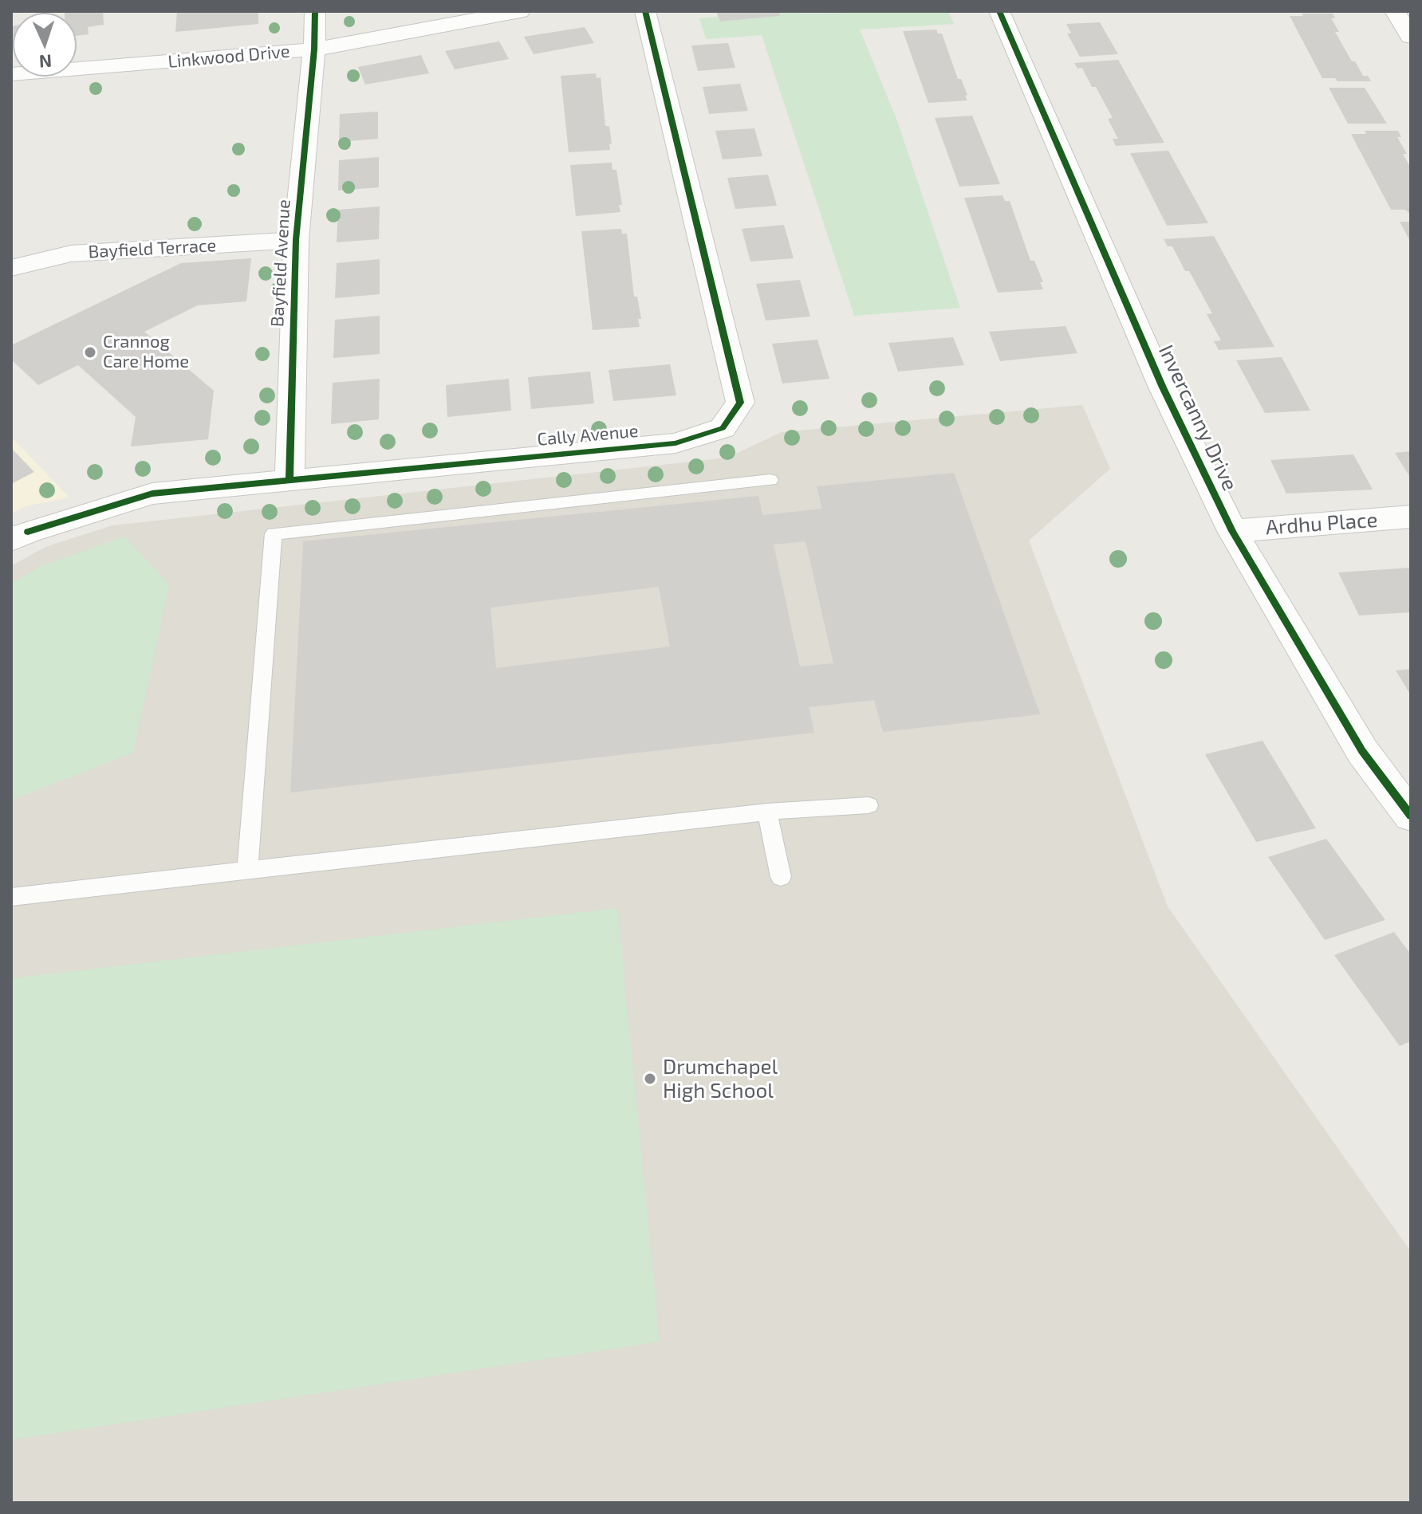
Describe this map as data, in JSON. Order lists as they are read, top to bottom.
{
  "streets": {
    "street": [
      "Linkwood Drive",
      "Bayfield Terrace",
      "Bayfield Avenue",
      "Invercanny Drive",
      "Cally Avenue",
      "Ardhu Place"
    ]
  },
  "crossings": [
    ["Linkwood Drive", "Bayfield Avenue"],
    ["Bayfield Terrace", "Bayfield Avenue"],
    ["Bayfield Avenue", "Cally Avenue"],
    ["Invercanny Drive", "Ardhu Place"]
  ],
  "places": ["Crannog Care Home", "Drumchapel High School"],
  "north": "bottom"
}
